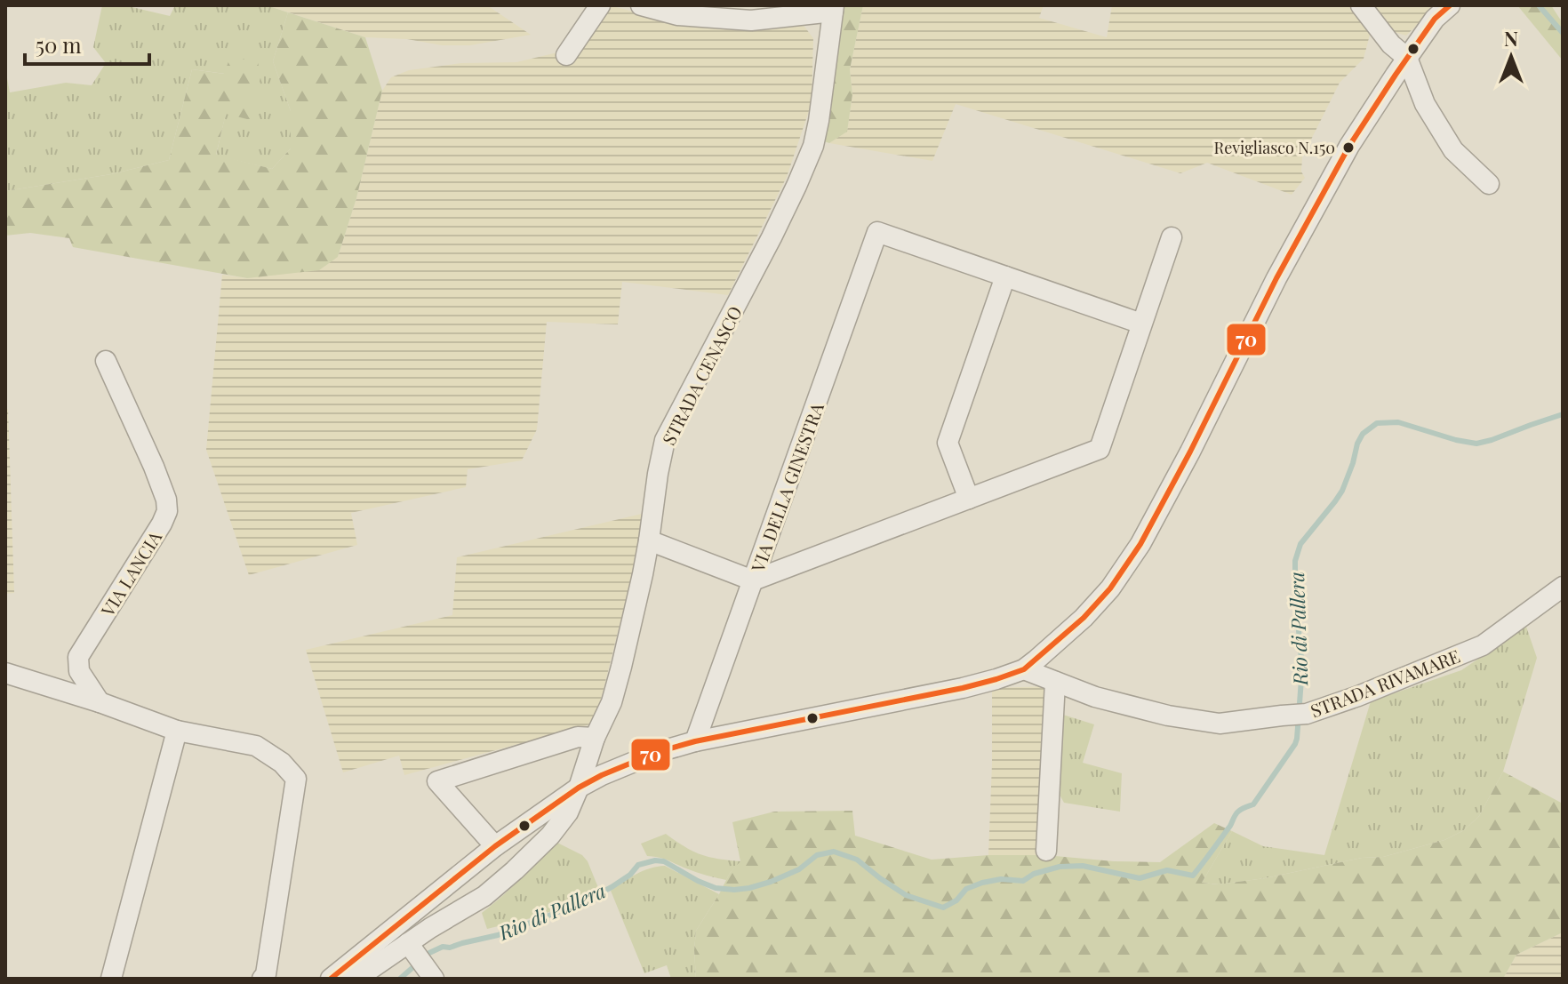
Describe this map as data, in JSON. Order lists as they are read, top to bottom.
{
  "streets": {
    "street": [
      "STRADA CENASCO",
      "VIA DELLA GINESTRA",
      "VIA LANCIA",
      "STRADA RIVAMARE"
    ]
  },
  "water": ["Rio di Pallera"],
  "places": ["Revigliasco N.150"],
  "lines": ["transit line 70"],
  "scale_bar": "50 m",
  "north": "top"
}
